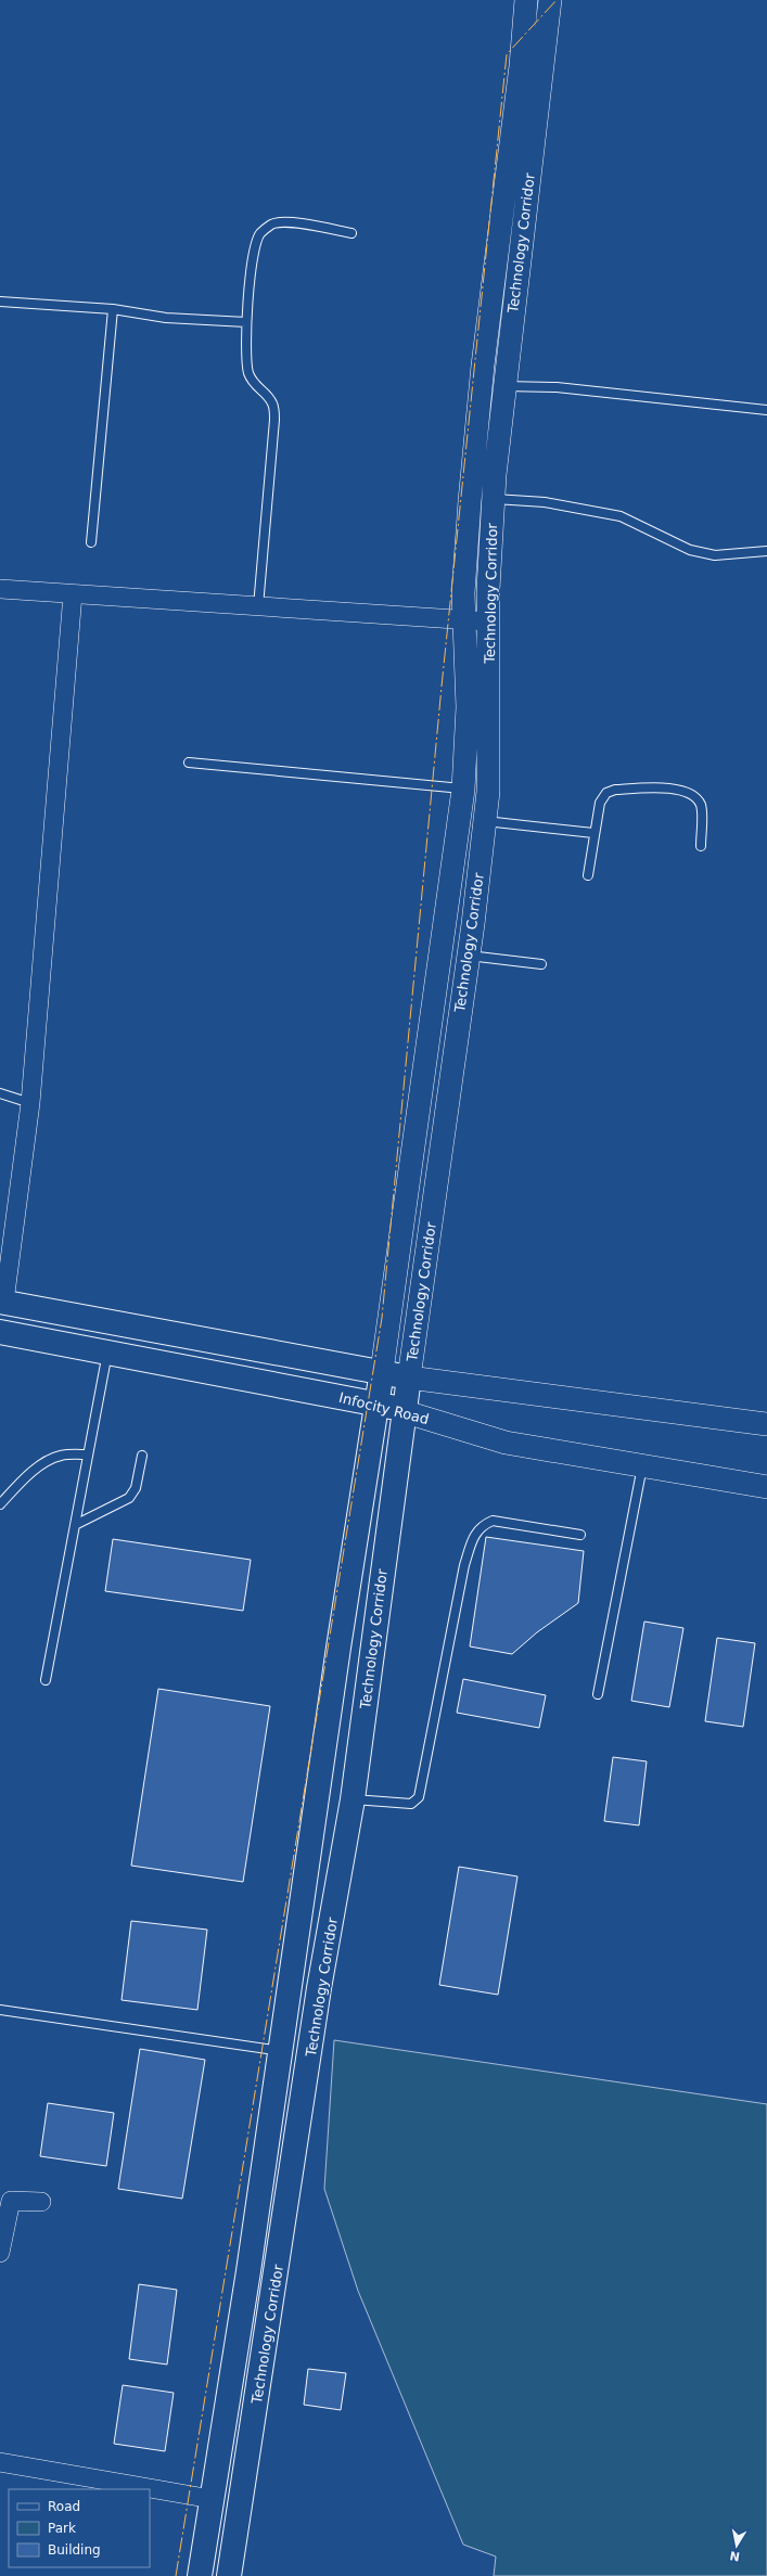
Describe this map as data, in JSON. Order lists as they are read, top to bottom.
{
  "streets": {
    "main road": ["Technology Corridor", "Infocity Road"]
  },
  "crossings": [
    ["Technology Corridor", "Infocity Road"]
  ],
  "legend": ["Road", "Park", "Building"],
  "north": "bottom"
}
